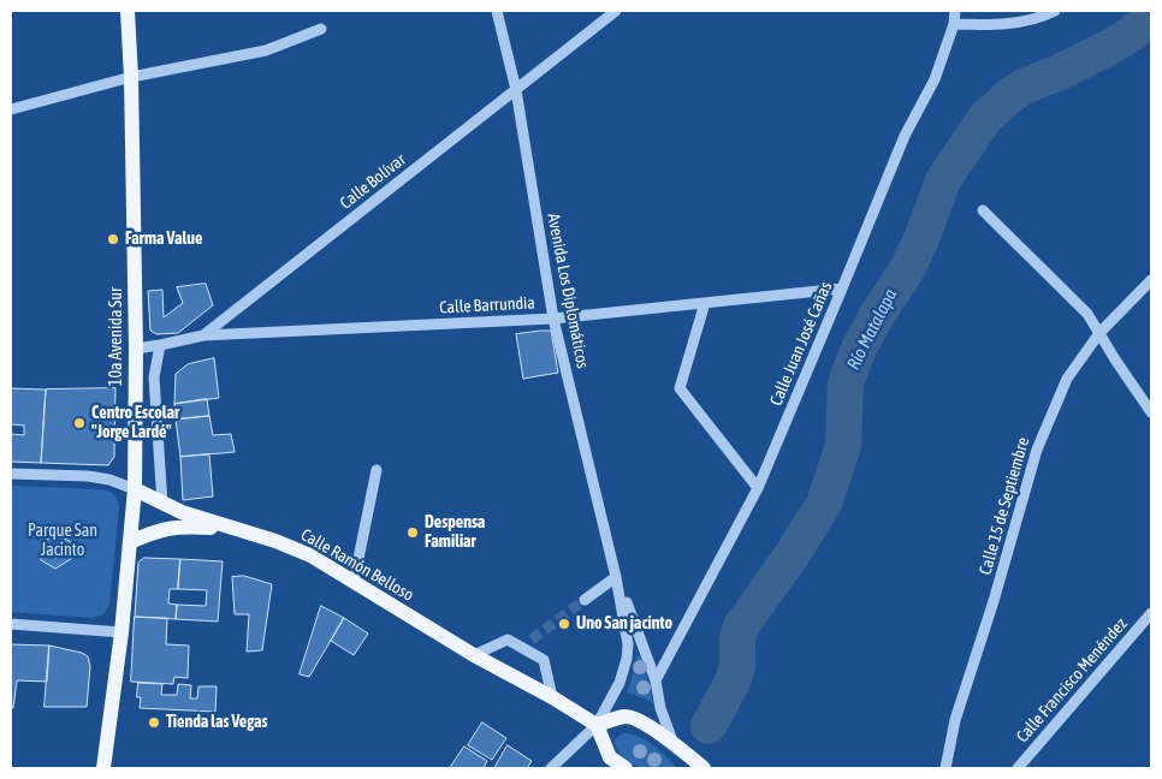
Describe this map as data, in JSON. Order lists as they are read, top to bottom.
{
  "streets": {
    "main road": ["10a Avenida Sur", "Calle Ramón Belloso"],
    "street": [
      "Calle Bolívar",
      "Avenida Los Diplomáticos",
      "Calle Barrundia",
      "Calle Juan José Cañas",
      "Calle 15 de Septiembre",
      "Calle Francisco Menéndez"
    ]
  },
  "crossings": [
    ["Calle Bolívar", "Avenida Los Diplomáticos"],
    ["Calle Bolívar", "Calle Barrundia"],
    ["Calle Bolívar", "10a Avenida Sur"],
    ["Avenida Los Diplomáticos", "Calle Barrundia"],
    ["Avenida Los Diplomáticos", "Calle Juan José Cañas"],
    ["Avenida Los Diplomáticos", "Calle Ramón Belloso"],
    ["Calle Barrundia", "Calle Juan José Cañas"],
    ["10a Avenida Sur", "Calle Ramón Belloso"]
  ],
  "water": ["Río Matalapa"],
  "parks": ["Parque San Jacinto"],
  "places": [
    "Farma Value",
    "Centro Escolar \"Jorge Lardé\"",
    "Despensa Familiar",
    "Uno San jacinto",
    "Tienda las Vegas"
  ]
}
